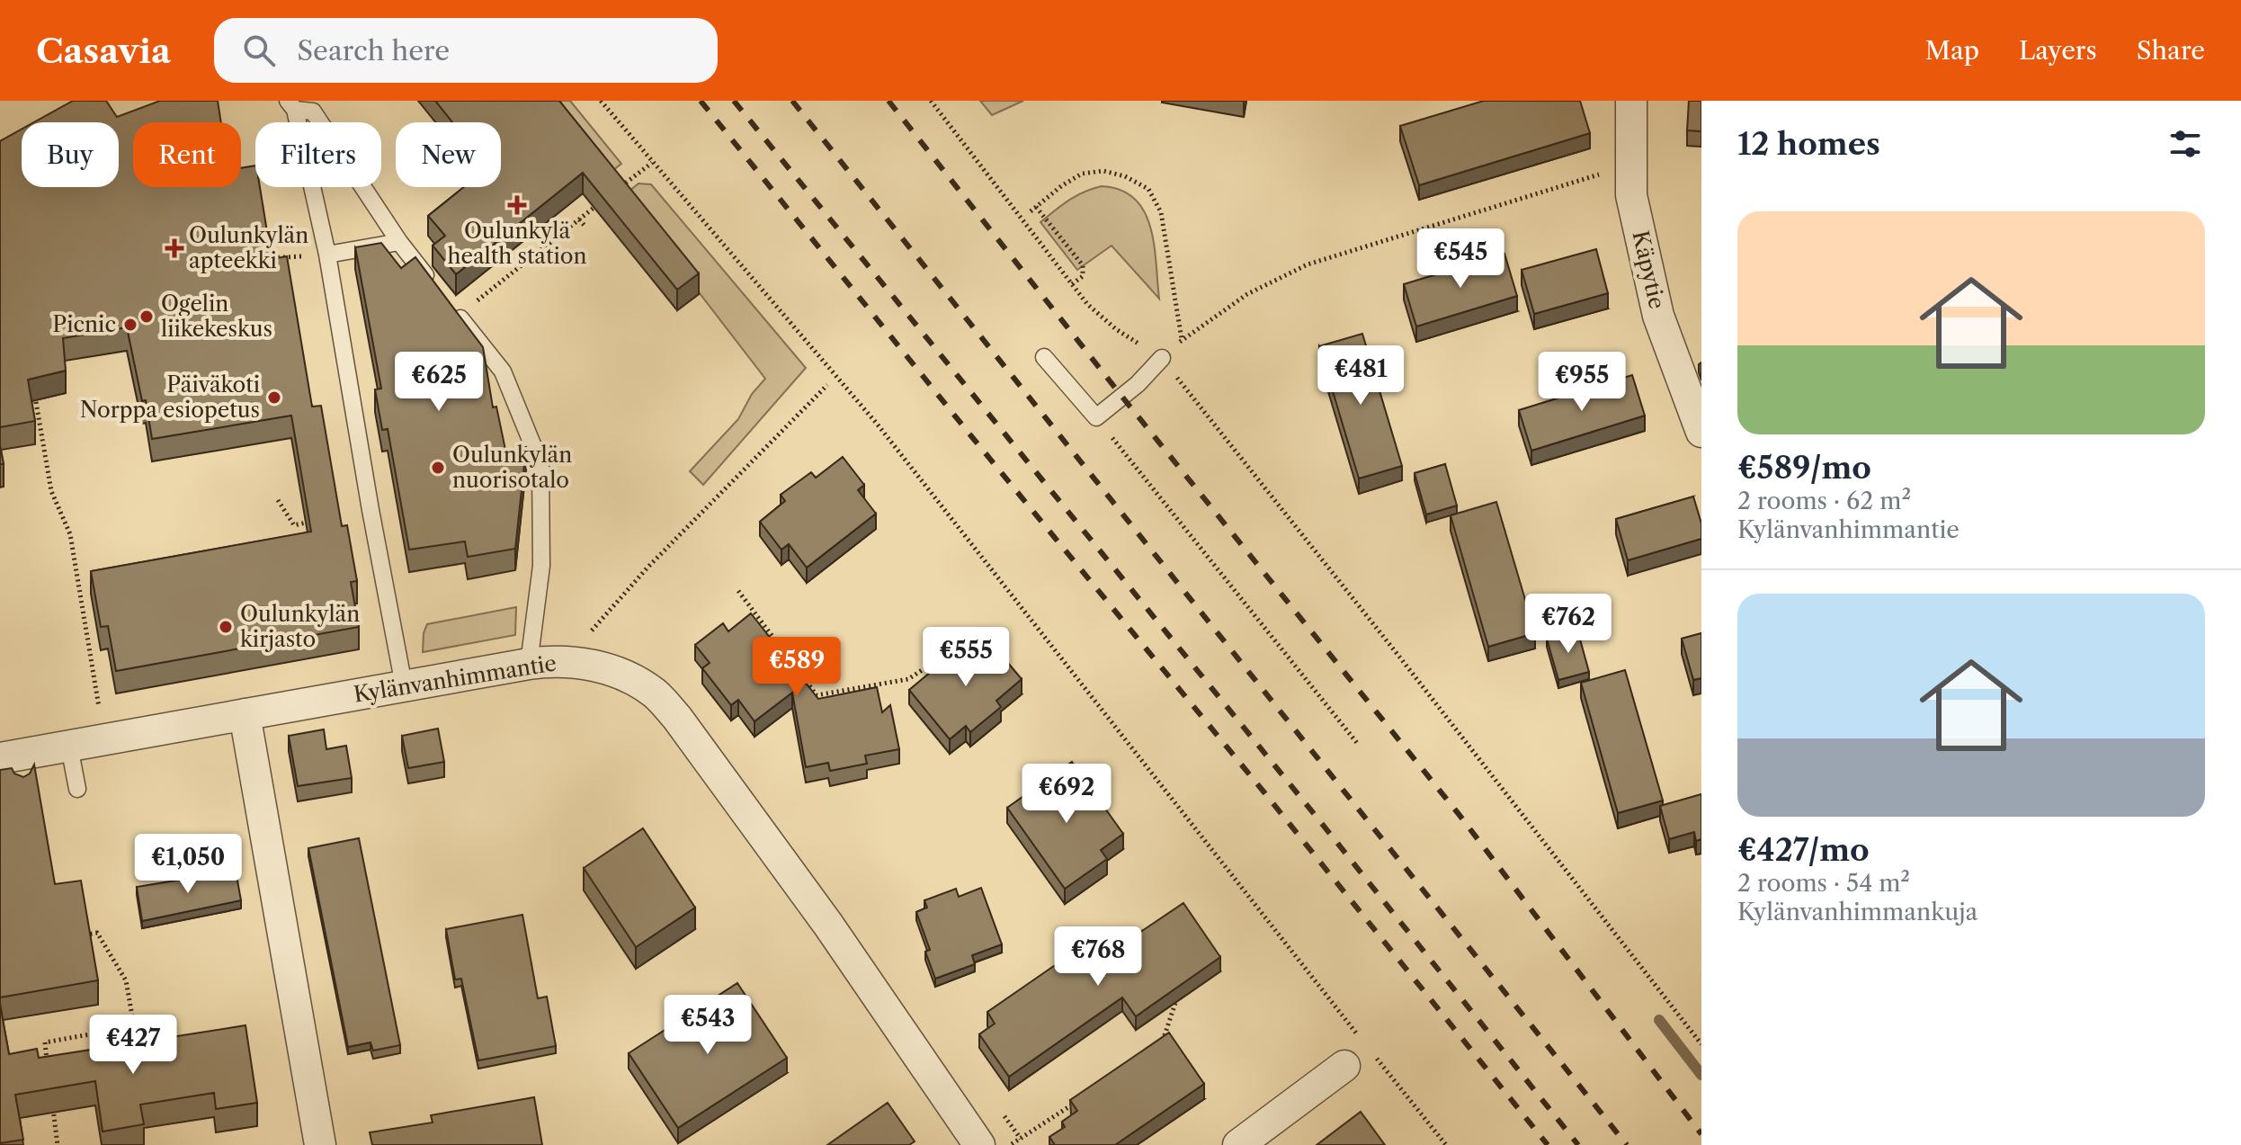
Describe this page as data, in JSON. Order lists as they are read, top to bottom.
{
  "streets": {
    "street": ["Käpytie", "Kylänvanhimmantie"]
  },
  "places": {
    "health": ["Oulunkylä health station", "Oulunkylän apteekki"],
    "other": [
      "Ogelin liikekeskus",
      "Picnic",
      "Päiväkoti Norppa esiopetus",
      "Oulunkylän nuorisotalo",
      "Oulunkylän kirjasto"
    ]
  },
  "page": {
    "header": "Casavia",
    "search": "Search here",
    "nav": ["Map", "Layers", "Share"],
    "heading": "12 homes",
    "chip": [
      "Buy",
      "Rent",
      "Filters",
      "New"
    ],
    "list": [
      {
        "name": "€589/mo",
        "note": "2 rooms · 62 m² · Kylänvanhimmantie"
      },
      {
        "name": "€427/mo",
        "note": "2 rooms · 54 m² · Kylänvanhimmankuja"
      }
    ],
    "price": [
      "€545",
      "€481",
      "€625",
      "€955",
      "€762",
      "€555",
      "€589",
      "€692",
      "€1,050",
      "€768",
      "€543",
      "€427"
    ]
  }
}
